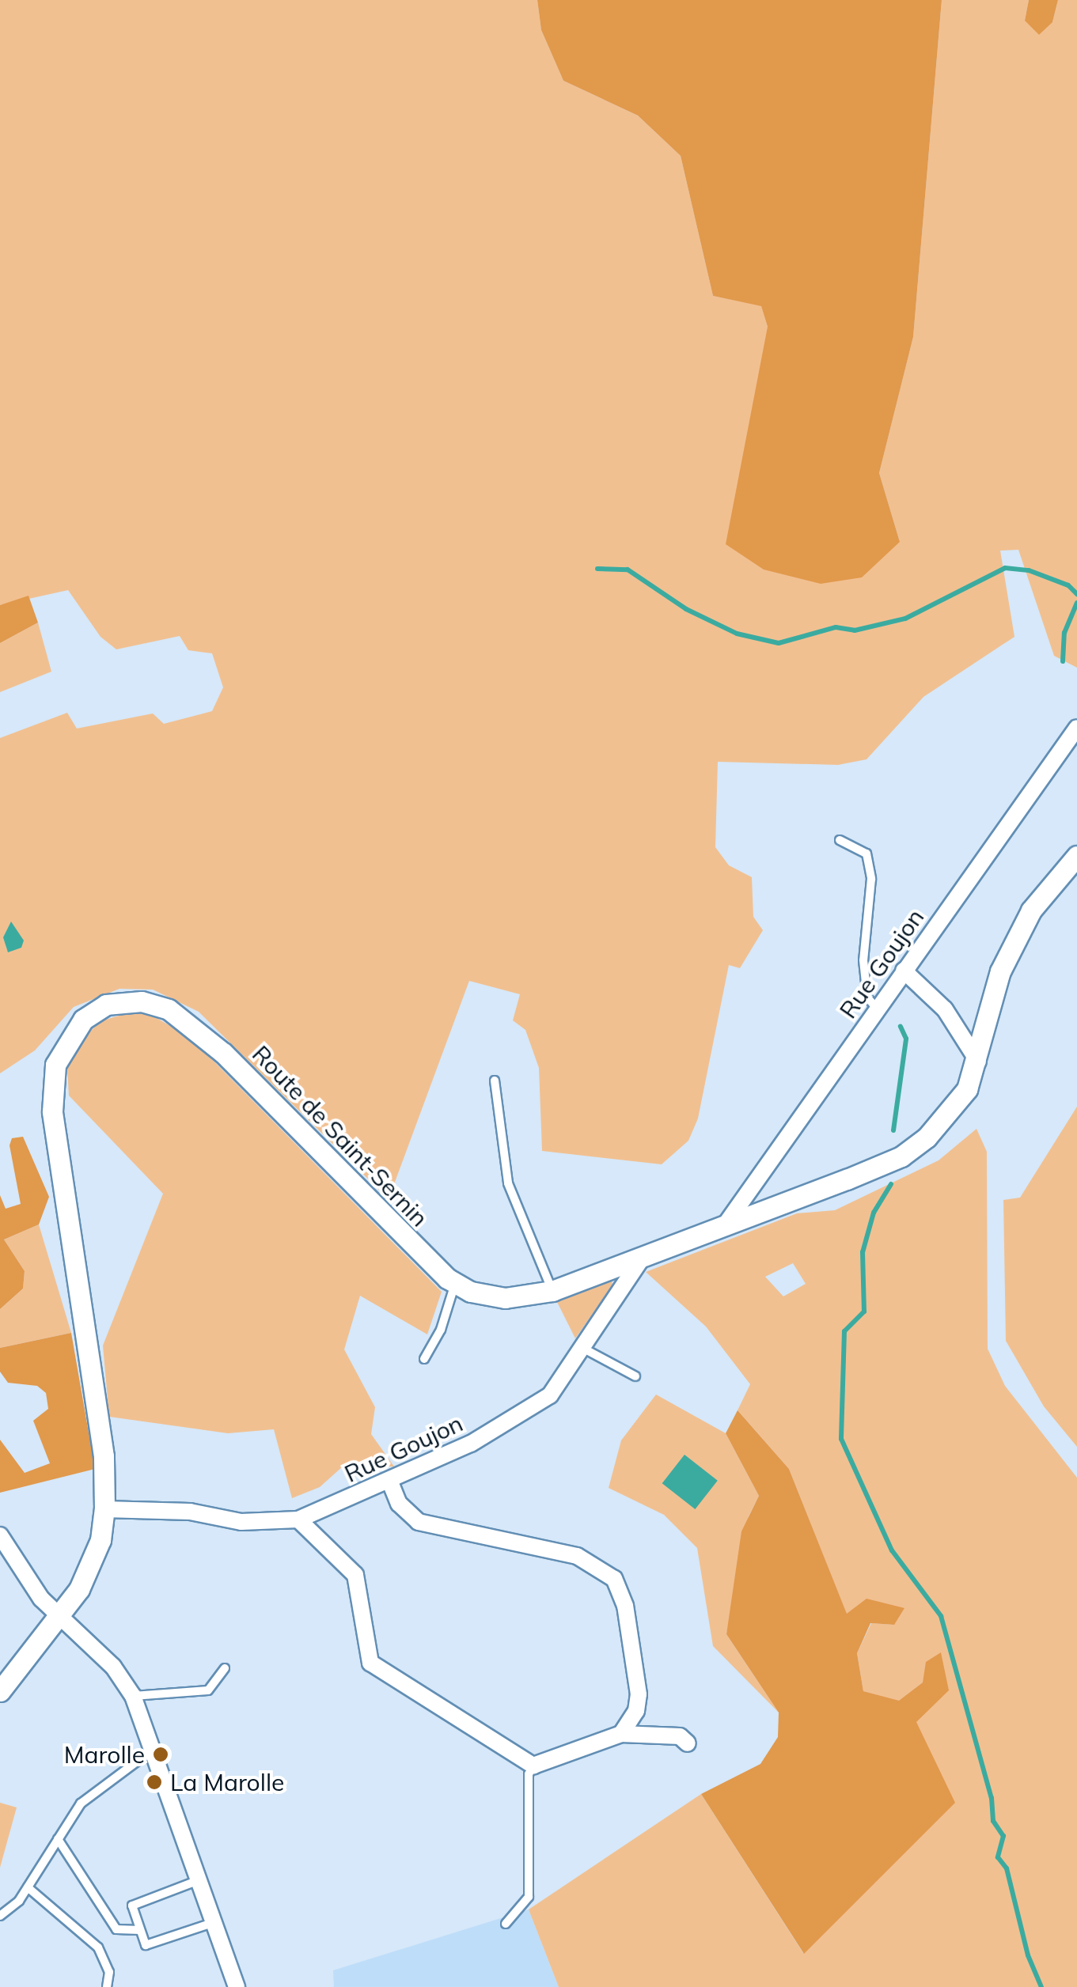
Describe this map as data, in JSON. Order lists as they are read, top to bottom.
{
  "streets": {
    "street": ["Rue Goujon", "Route de Saint-Sernin"]
  },
  "crossings": [
    ["Rue Goujon", "Route de Saint-Sernin"]
  ],
  "places": ["Marolle", "La Marolle"]
}
